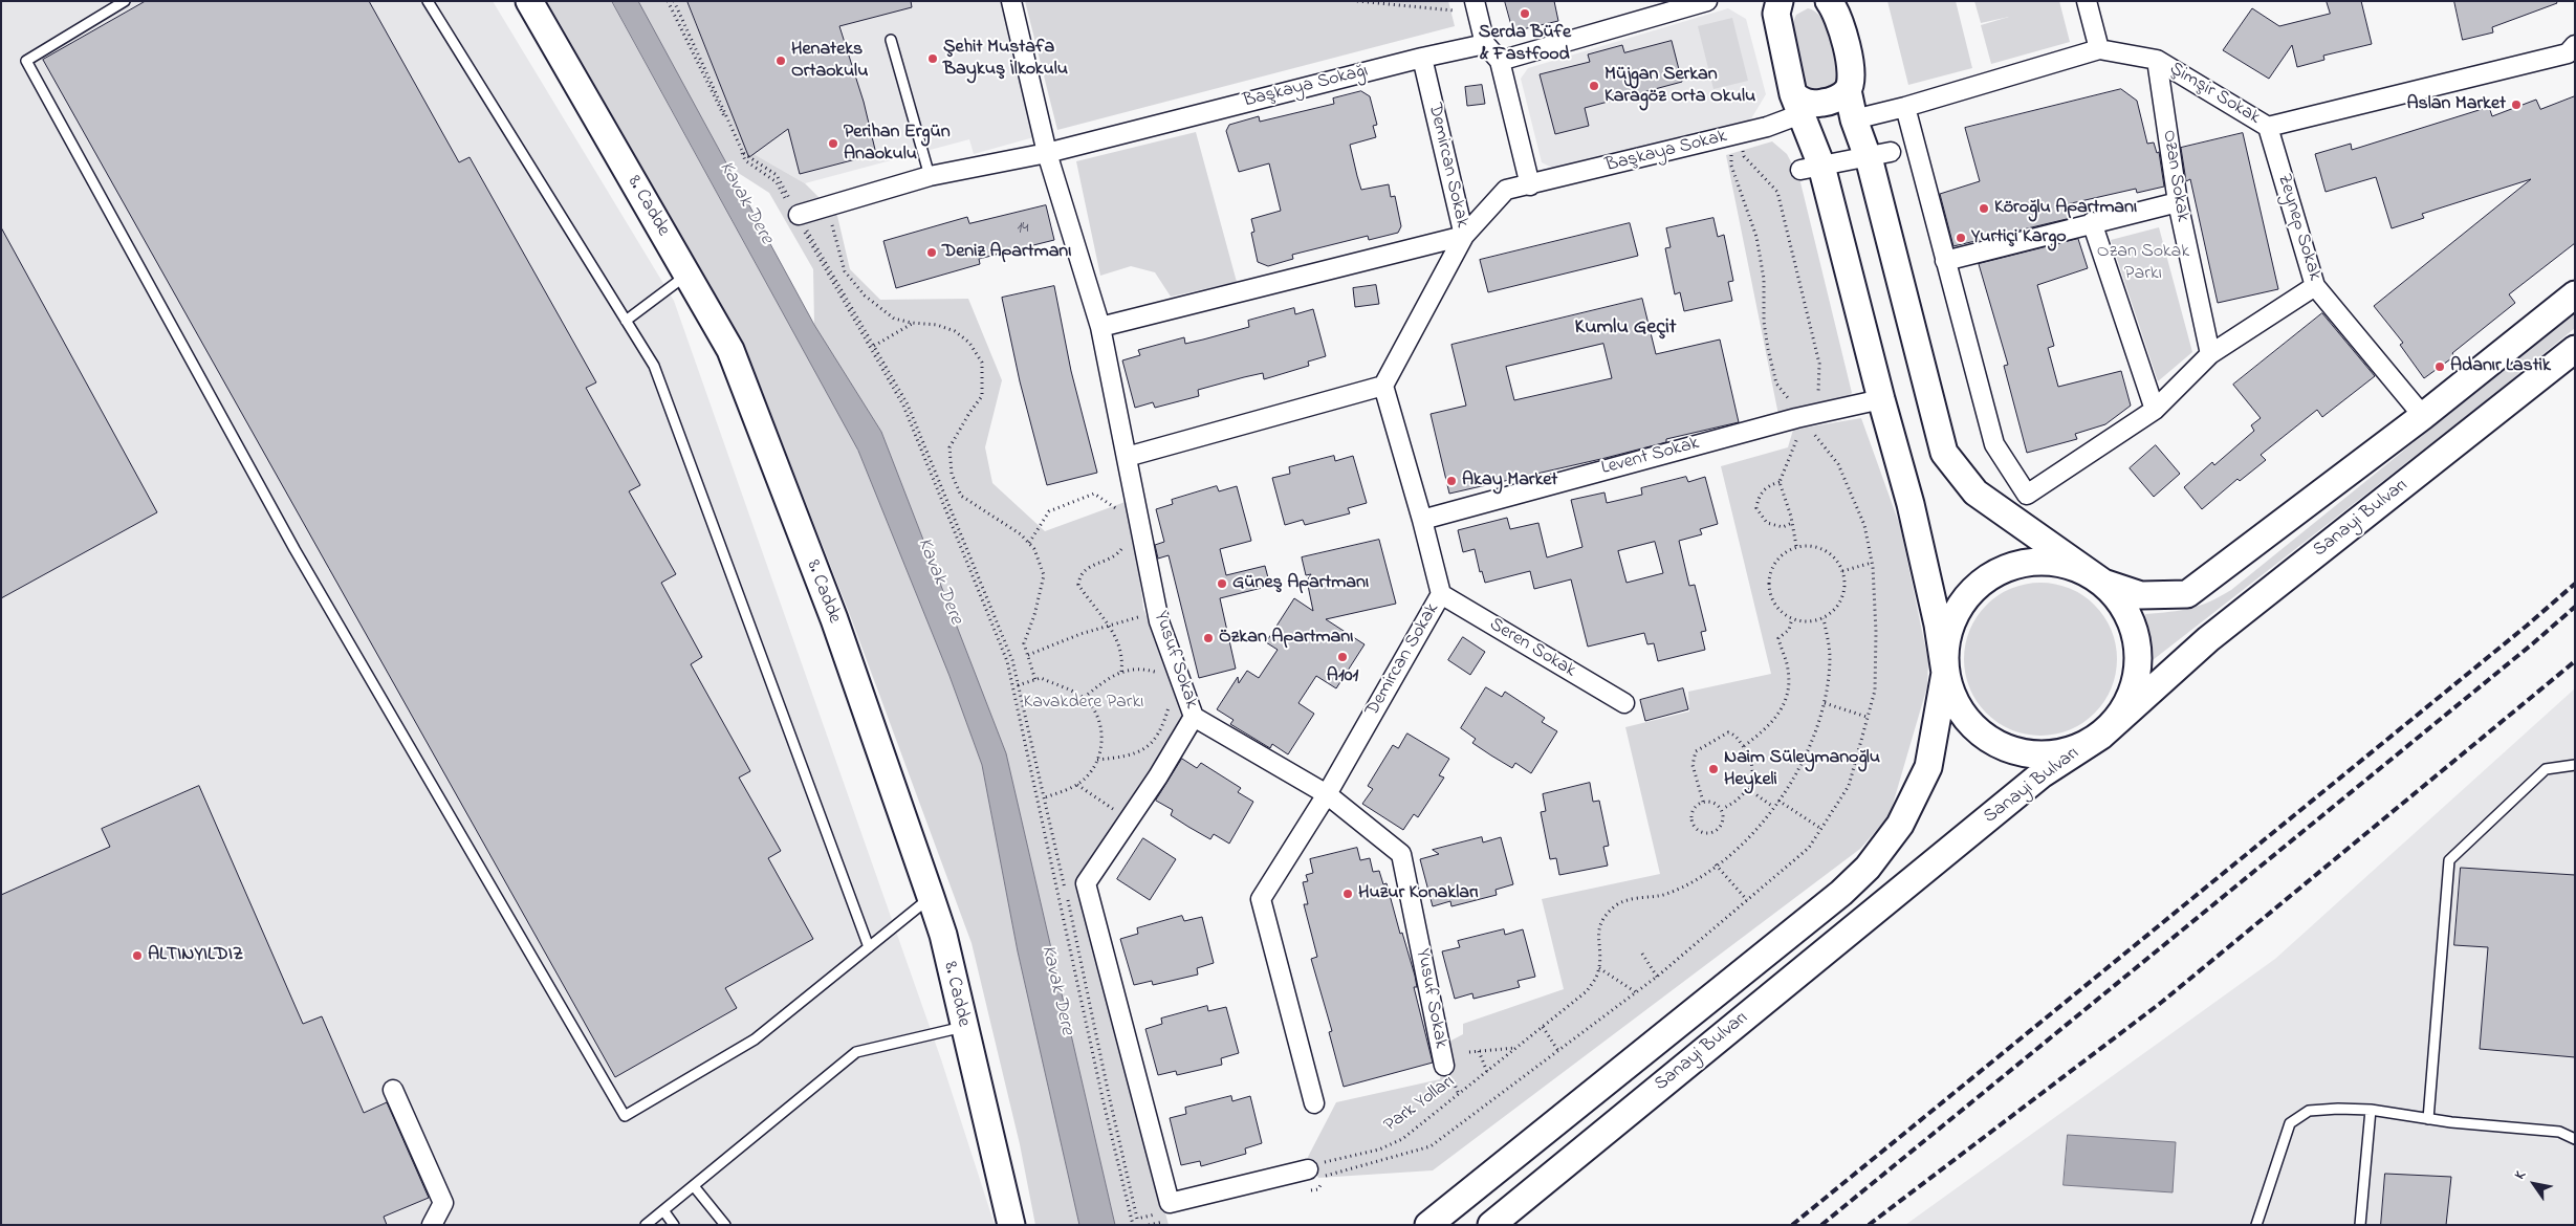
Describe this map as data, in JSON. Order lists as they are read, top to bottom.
{
  "streets": {
    "main road": ["8. Cadde", "Sanayi Bulvarı"],
    "street": [
      "Başkaya Sokağı",
      "Şimşir Sokak",
      "Başkaya Sokak",
      "Demircan Sokak",
      "Ozan Sokak",
      "Zeynep Sokak",
      "Levent Sokak",
      "Seren Sokak",
      "Yusuf Sokak"
    ],
    "path": ["Park Yolları"]
  },
  "crossings": [
    ["Başkaya Sokağı", "Demircan Sokak"],
    ["Başkaya Sokağı", "Yusuf Sokak"],
    ["Şimşir Sokak", "Ozan Sokak"],
    ["Şimşir Sokak", "Zeynep Sokak"],
    ["Başkaya Sokak", "Demircan Sokak"],
    ["Demircan Sokak", "Levent Sokak"],
    ["Demircan Sokak", "Seren Sokak"],
    ["Demircan Sokak", "Yusuf Sokak"]
  ],
  "districts": ["Kumlu Geçit"],
  "water": ["Kavak Dere"],
  "parks": ["Ozan Sokak Parkı", "Kavakdere Parkı"],
  "places": [
    "Serda Büfe & Fastfood",
    "Şehit Mustafa Baykuş İlkokulu",
    "Henateks Ortaokulu",
    "Müjgan Serkan Karagöz Orta Okulu",
    "Aslan Market",
    "Perihan Ergün Anaokulu",
    "Köroğlu Apartmanı",
    "Yurtiçi Kargo",
    "Deniz Apartmanı",
    "Adanır Lastik",
    "Akay Market",
    "Güneş Apartmanı",
    "Özkan Apartmanı",
    "A101",
    "Naim Süleymanoğlu Heykeli",
    "Huzur Konakları",
    "ALTINYILDIZ"
  ],
  "house_numbers": ["14"],
  "north": "top left"
}
